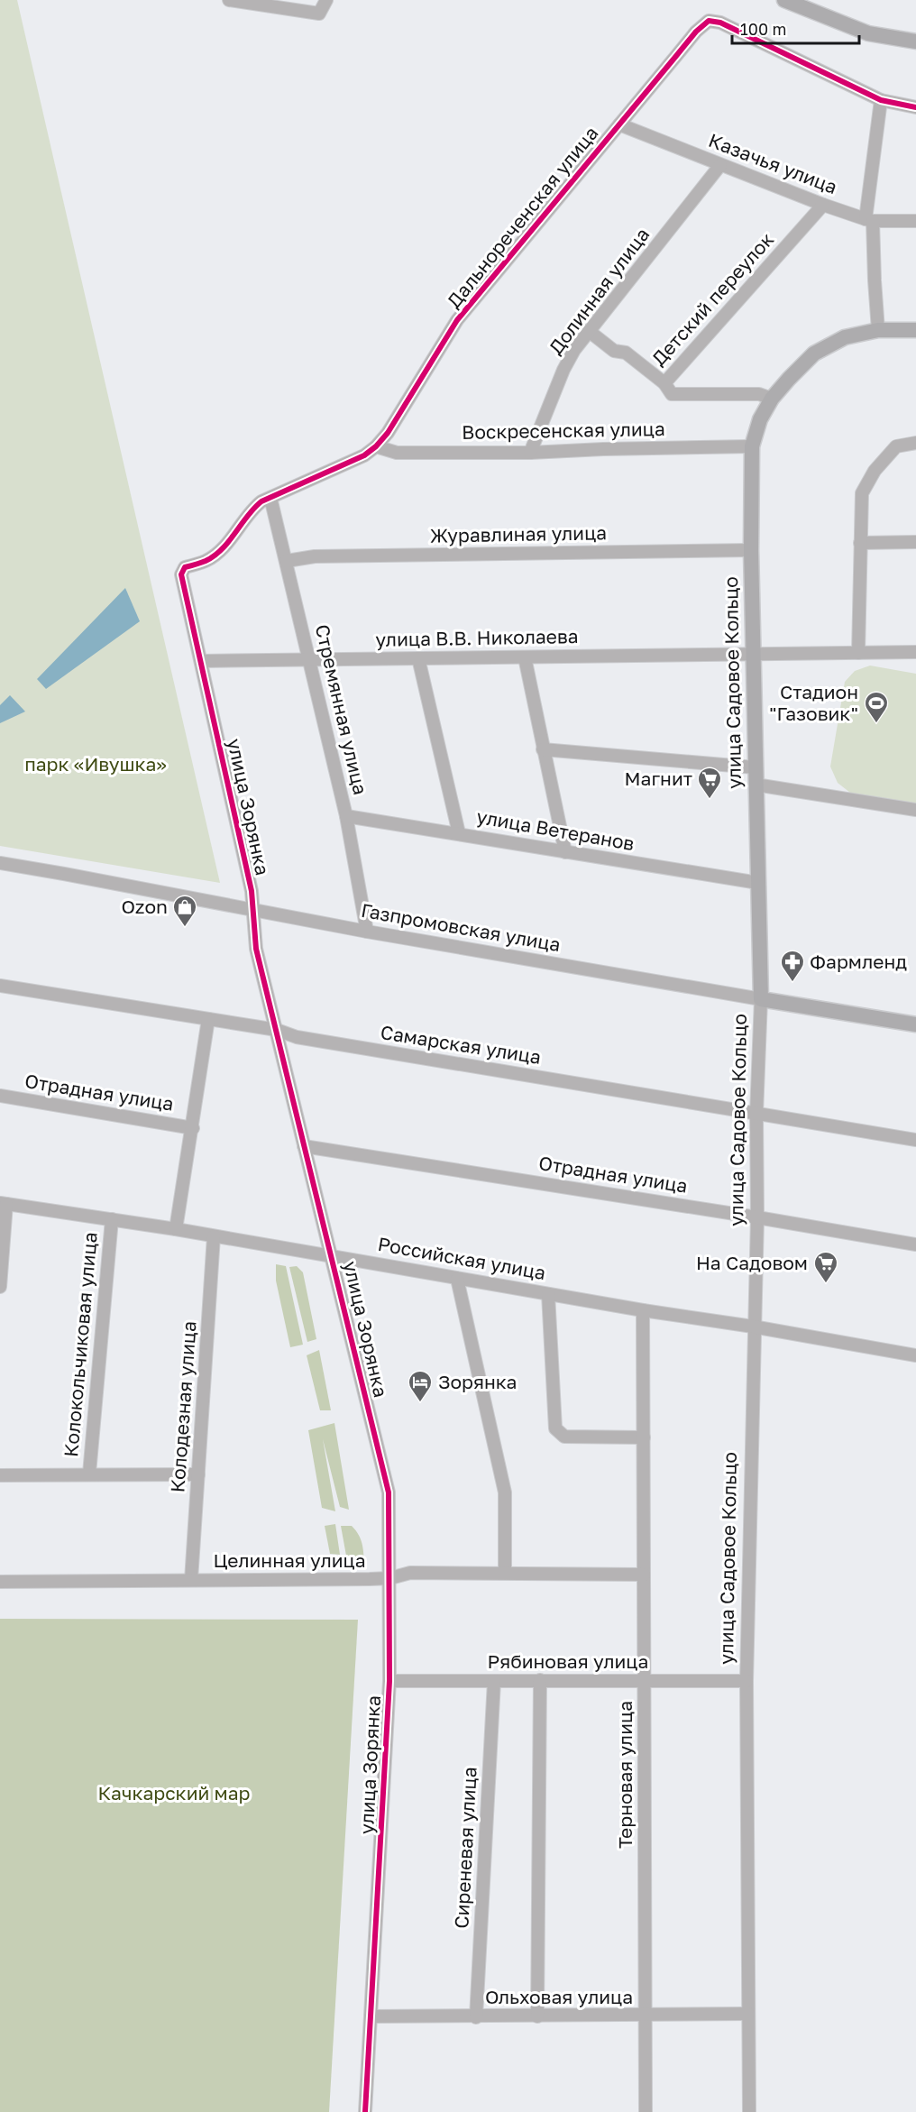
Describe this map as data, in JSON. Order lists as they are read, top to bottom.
{
  "streets": {
    "main road": ["улица Садовое Кольцо", "Газпромовская улица"],
    "street": [
      "Казачья улица",
      "Дальнореченская улица",
      "Долинная улица",
      "Детский переулок",
      "Воскресенская улица",
      "Журавлиная улица",
      "улица В.В. Николаева",
      "Стремянная улица",
      "улица Зорянка",
      "улица Ветеранов",
      "Самарская улица",
      "Отрадная улица",
      "Российская улица",
      "Колокольчиковая улица",
      "Колодезная улица",
      "Целинная улица",
      "Рябиновая улица",
      "Терновая улица",
      "Сиреневая улица",
      "Ольховая улица"
    ]
  },
  "crossings": [
    ["Казачья улица", "Дальнореченская улица"],
    ["Казачья улица", "Долинная улица"],
    ["Казачья улица", "Детский переулок"],
    ["Дальнореченская улица", "Воскресенская улица"],
    ["Дальнореченская улица", "Стремянная улица"],
    ["Дальнореченская улица", "улица Зорянка"],
    ["Долинная улица", "Воскресенская улица"],
    ["Детский переулок", "улица Садовое Кольцо"],
    ["Воскресенская улица", "улица Садовое Кольцо"],
    ["Журавлиная улица", "улица Садовое Кольцо"],
    ["Журавлиная улица", "Стремянная улица"],
    ["улица В.В. Николаева", "улица Садовое Кольцо"],
    ["улица В.В. Николаева", "Стремянная улица"],
    ["улица В.В. Николаева", "улица Зорянка"],
    ["улица Садовое Кольцо", "улица Ветеранов"],
    ["улица Садовое Кольцо", "Газпромовская улица"],
    ["улица Садовое Кольцо", "Самарская улица"],
    ["улица Садовое Кольцо", "Отрадная улица"],
    ["улица Садовое Кольцо", "Российская улица"],
    ["улица Садовое Кольцо", "Рябиновая улица"],
    ["улица Садовое Кольцо", "Ольховая улица"],
    ["Стремянная улица", "улица Ветеранов"],
    ["Стремянная улица", "Газпромовская улица"],
    ["улица Зорянка", "Газпромовская улица"],
    ["улица Зорянка", "Самарская улица"],
    ["улица Зорянка", "Отрадная улица"],
    ["улица Зорянка", "Российская улица"],
    ["улица Зорянка", "Целинная улица"],
    ["улица Зорянка", "Рябиновая улица"],
    ["улица Зорянка", "Ольховая улица"],
    ["Российская улица", "Колокольчиковая улица"],
    ["Российская улица", "Колодезная улица"],
    ["Российская улица", "Терновая улица"],
    ["Колодезная улица", "Целинная улица"],
    ["Целинная улица", "Терновая улица"],
    ["Рябиновая улица", "Терновая улица"],
    ["Рябиновая улица", "Сиреневая улица"],
    ["Терновая улица", "Ольховая улица"],
    ["Сиреневая улица", "Ольховая улица"]
  ],
  "parks": ["парк «Ивушка»", "Качкарский мар"],
  "places": {
    "sports": ["Стадион \"Газовик\""],
    "supermarket": ["Магнит", "На Садовом"],
    "shop": ["Ozon"],
    "pharmacy": ["Фармленд"],
    "hotel": ["Зорянка"]
  },
  "scale_bar": "100 m"
}
